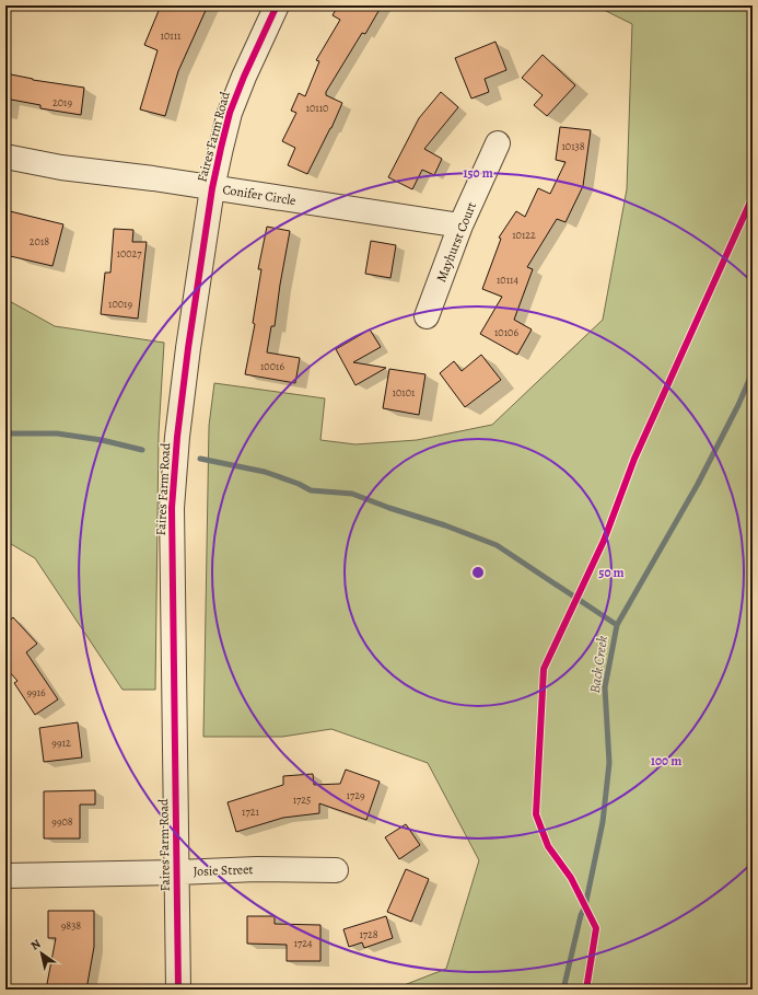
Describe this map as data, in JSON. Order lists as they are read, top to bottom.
{
  "streets": {
    "street": [
      "Faires Farm Road",
      "Conifer Circle",
      "Mayhurst Court",
      "Josie Street"
    ]
  },
  "crossings": [
    ["Faires Farm Road", "Conifer Circle"],
    ["Faires Farm Road", "Josie Street"],
    ["Conifer Circle", "Mayhurst Court"]
  ],
  "water": ["Back Creek"],
  "house_numbers": [
    "10111",
    "2019",
    "10110",
    "10138",
    "10122",
    "2018",
    "10027",
    "10114",
    "10019",
    "10106",
    "10016",
    "10101",
    "9916",
    "9912",
    "1729",
    "1725",
    "1721",
    "9908",
    "9838",
    "1728",
    "1724"
  ],
  "north": "top left",
  "rings": ["150 m", "50 m", "100 m"]
}
